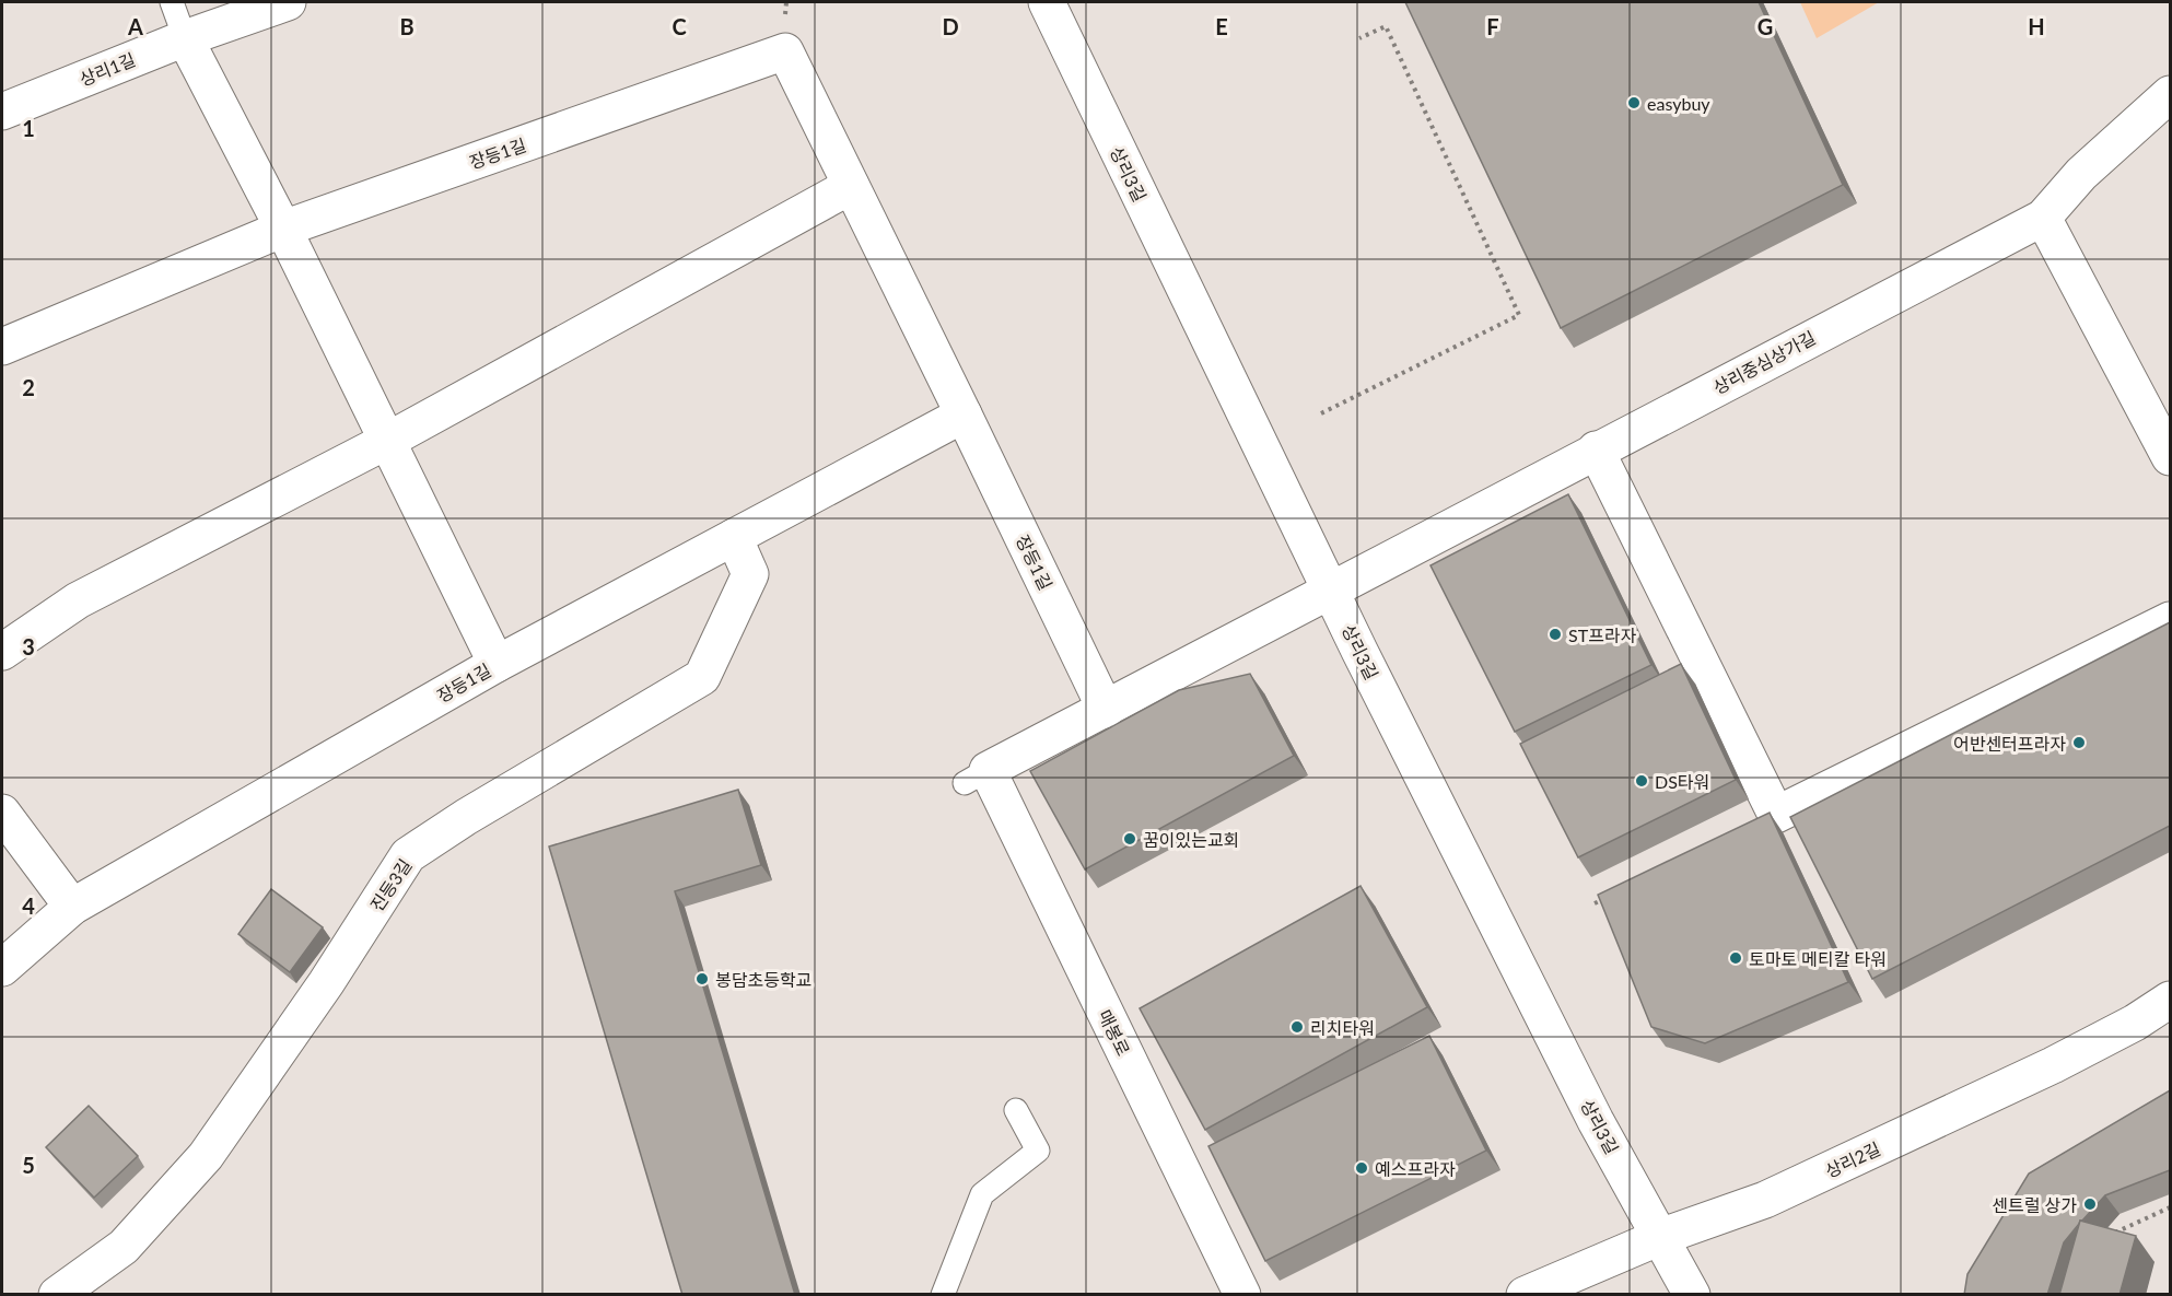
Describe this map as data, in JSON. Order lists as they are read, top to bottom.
{
  "streets": {
    "street": [
      "상리1길",
      "장등1길",
      "상리3길",
      "상리중심상가길",
      "진등3길",
      "매봉로",
      "상리2길"
    ]
  },
  "crossings": [
    ["장등1길", "상리중심상가길"],
    ["장등1길", "진등3길"],
    ["상리3길", "상리중심상가길"],
    ["상리3길", "상리2길"],
    ["상리중심상가길", "매봉로"]
  ],
  "places": [
    "easybuy",
    "ST프라자",
    "어반센터프라자",
    "DS타워",
    "꿈이있는교회",
    "토마토 메티칼 타워",
    "봉담초등학교",
    "리치타워",
    "예스프라자",
    "센트럴 상가"
  ],
  "grid": {
    "columns": [
      "A",
      "B",
      "C",
      "D",
      "E",
      "F",
      "G",
      "H"
    ],
    "rows": [
      "1",
      "2",
      "3",
      "4",
      "5"
    ]
  }
}
